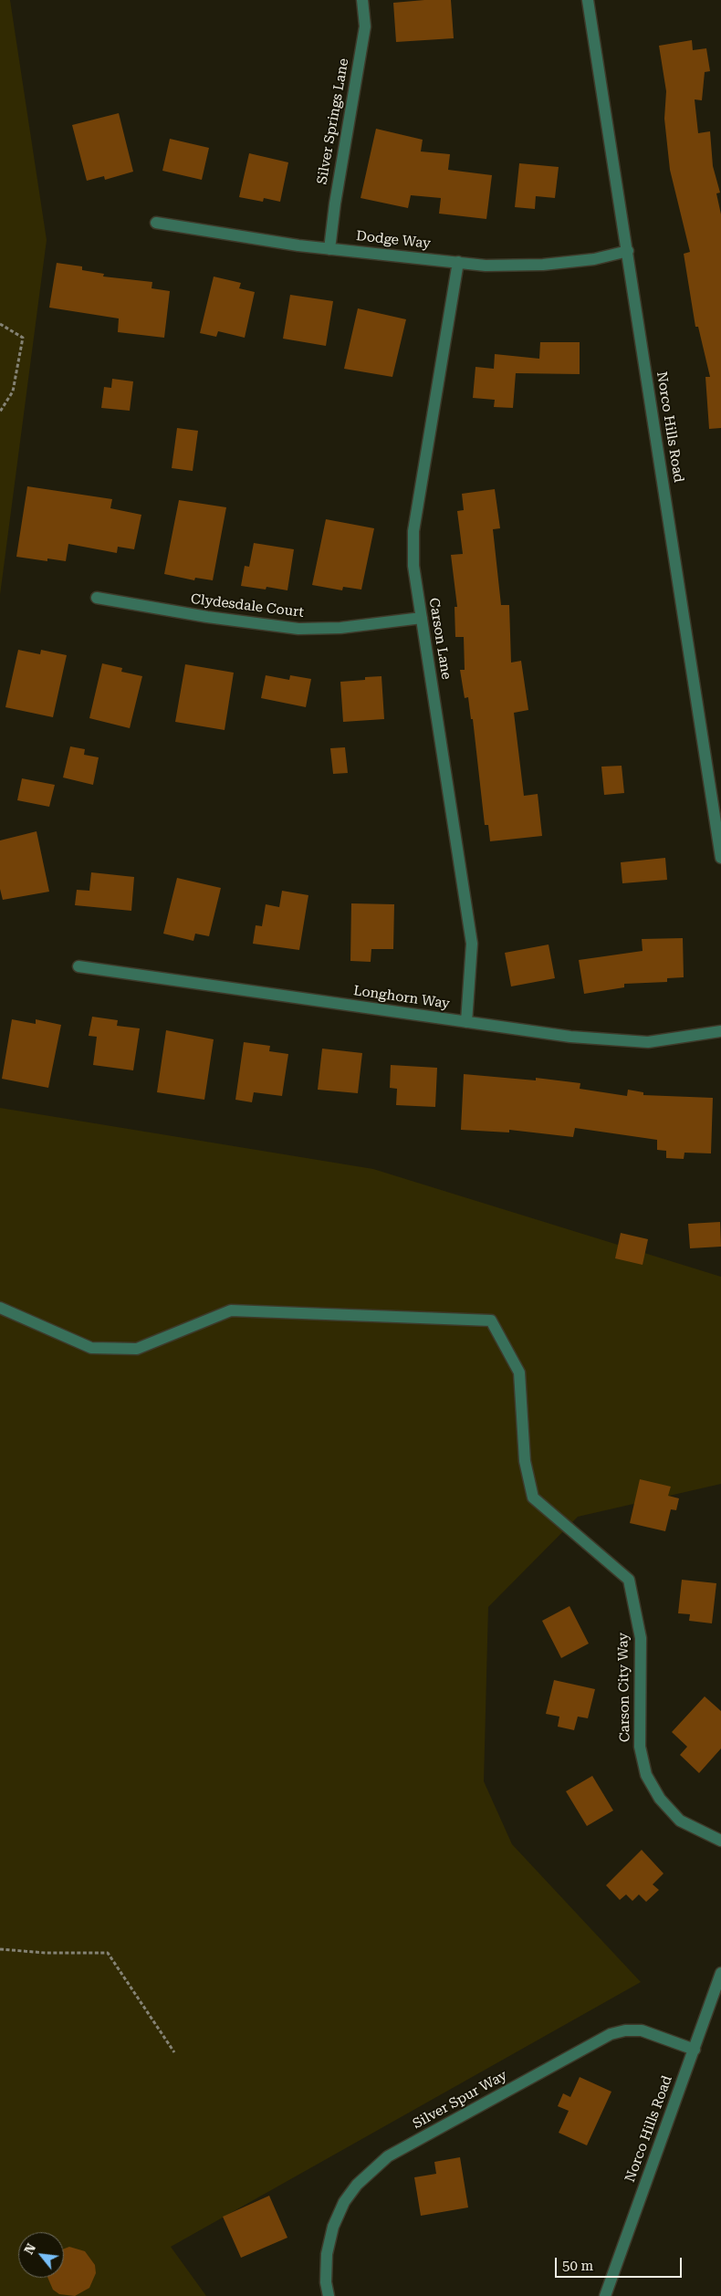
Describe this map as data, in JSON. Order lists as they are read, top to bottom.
{
  "streets": {
    "street": [
      "Silver Springs Lane",
      "Dodge Way",
      "Norco Hills Road",
      "Clydesdale Court",
      "Carson Lane",
      "Longhorn Way",
      "Carson City Way",
      "Silver Spur Way"
    ]
  },
  "crossings": [
    ["Silver Springs Lane", "Dodge Way"],
    ["Dodge Way", "Norco Hills Road"],
    ["Dodge Way", "Carson Lane"],
    ["Norco Hills Road", "Silver Spur Way"],
    ["Clydesdale Court", "Carson Lane"],
    ["Carson Lane", "Longhorn Way"]
  ],
  "scale_bar": "50 m",
  "north": "top left"
}
